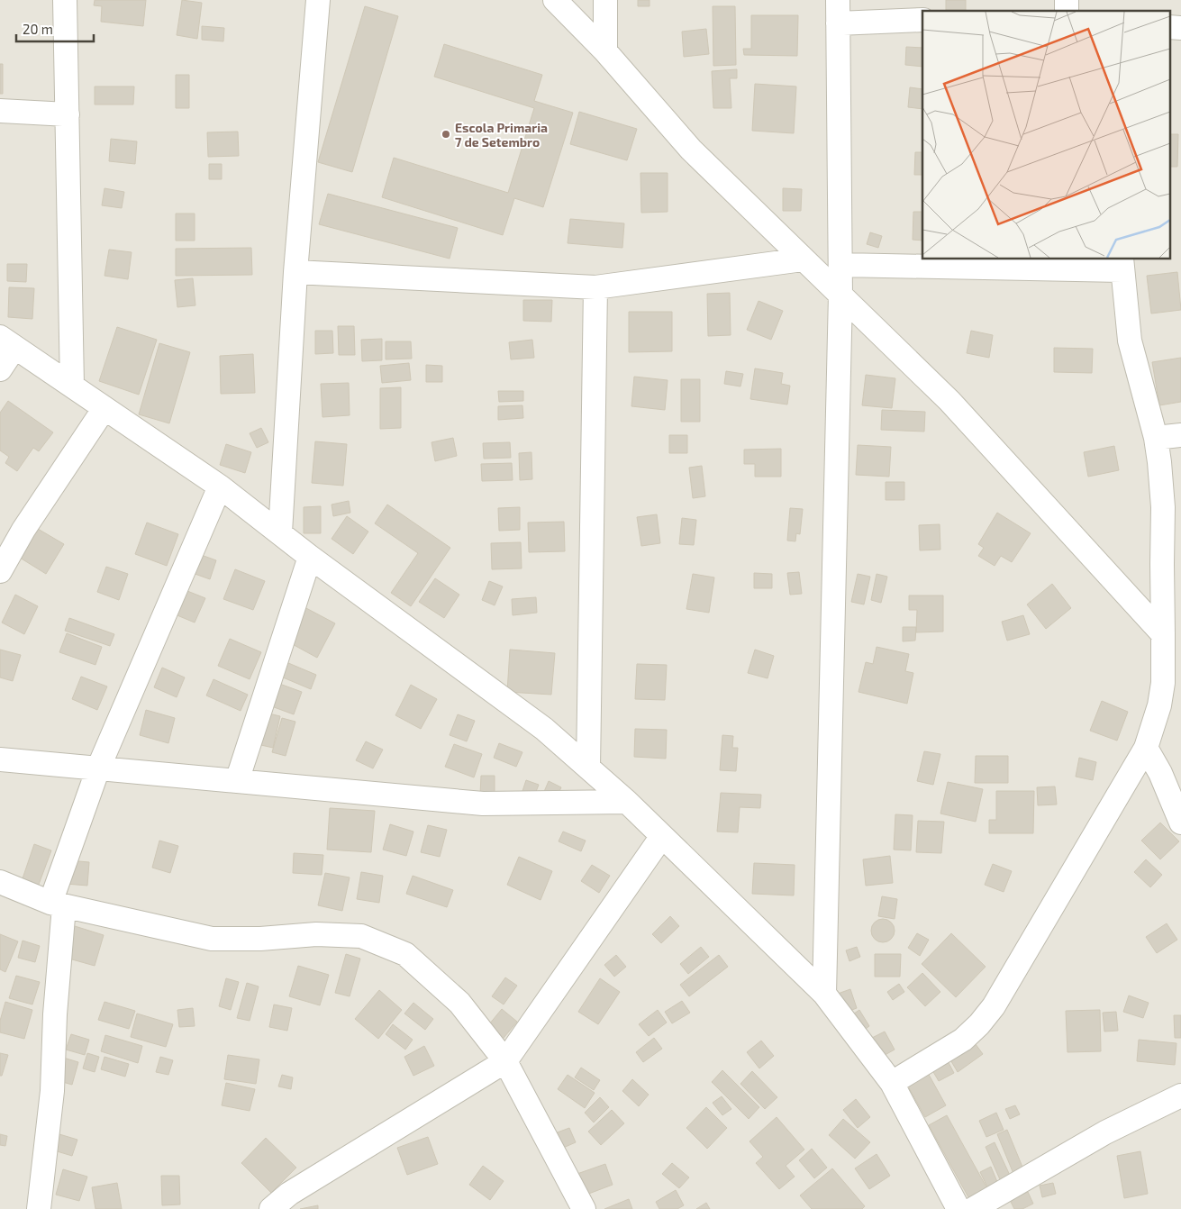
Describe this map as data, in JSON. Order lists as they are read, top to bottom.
{
  "places": ["Escola Primaria 7 de Setembro"],
  "scale_bar": "20 m"
}
